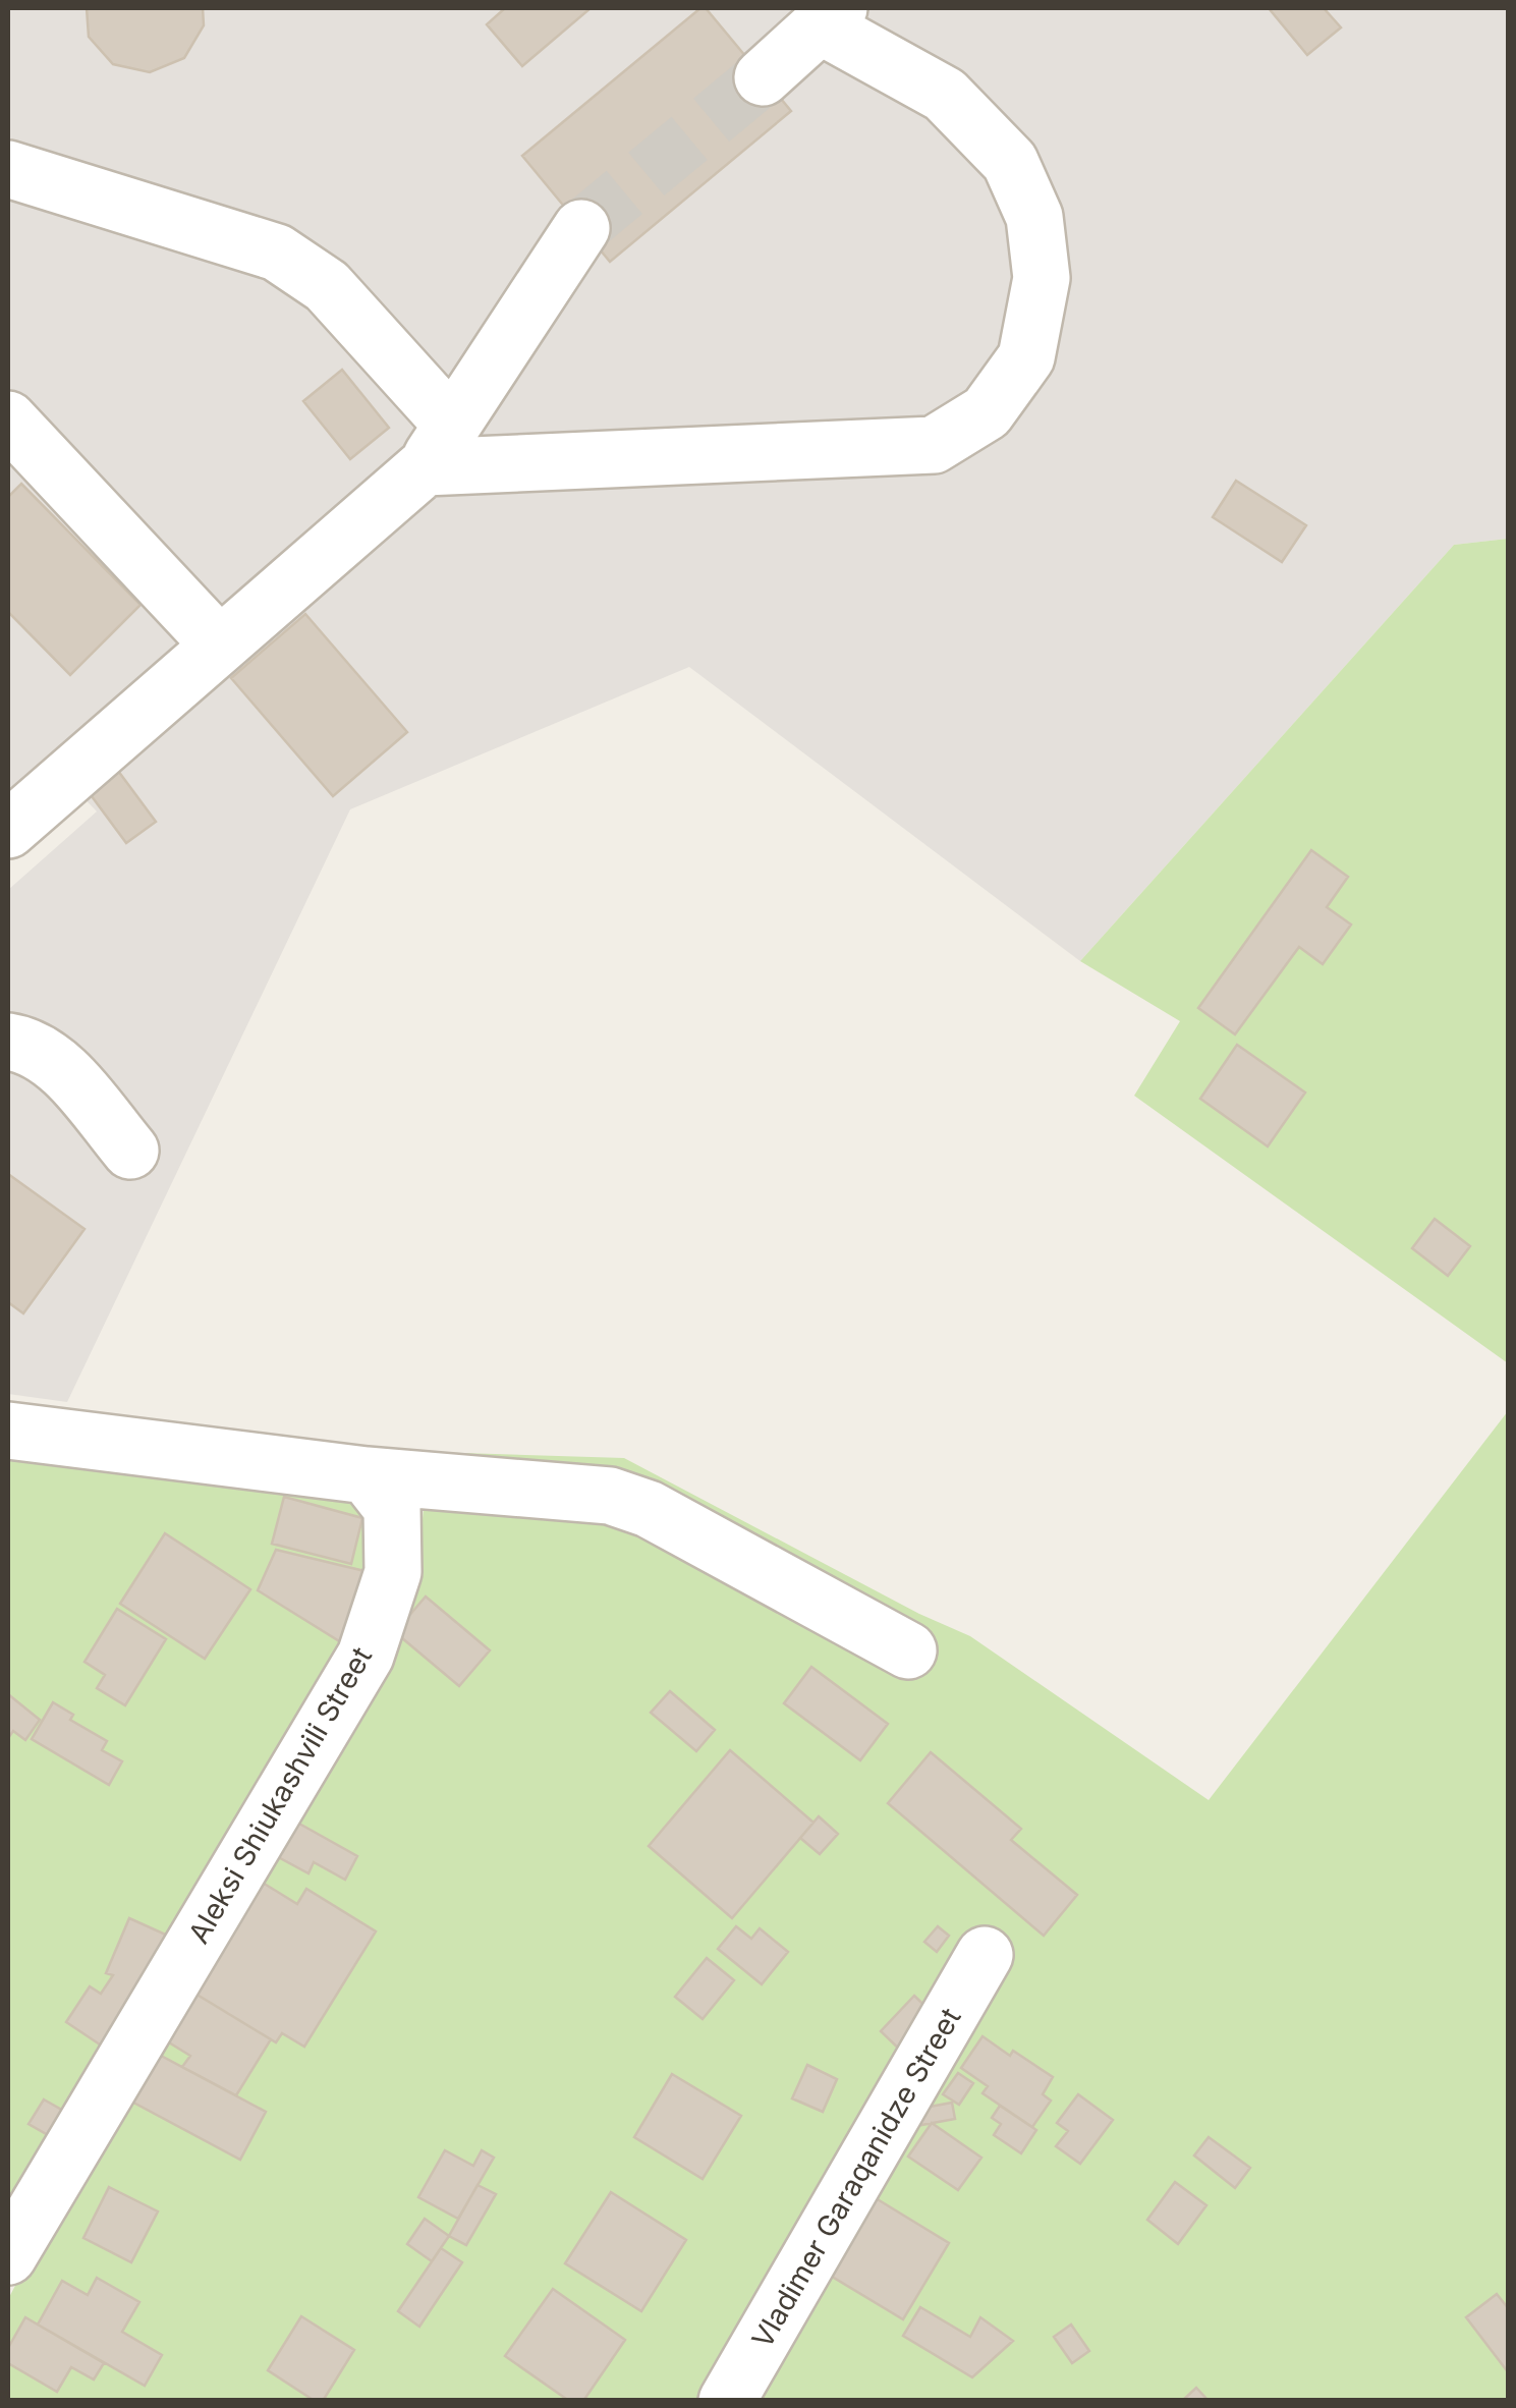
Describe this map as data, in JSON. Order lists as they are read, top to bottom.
{
  "streets": {
    "street": ["Aleksi Shiukashvili Street", "Vladimer Garaqanidze Street"]
  }
}
